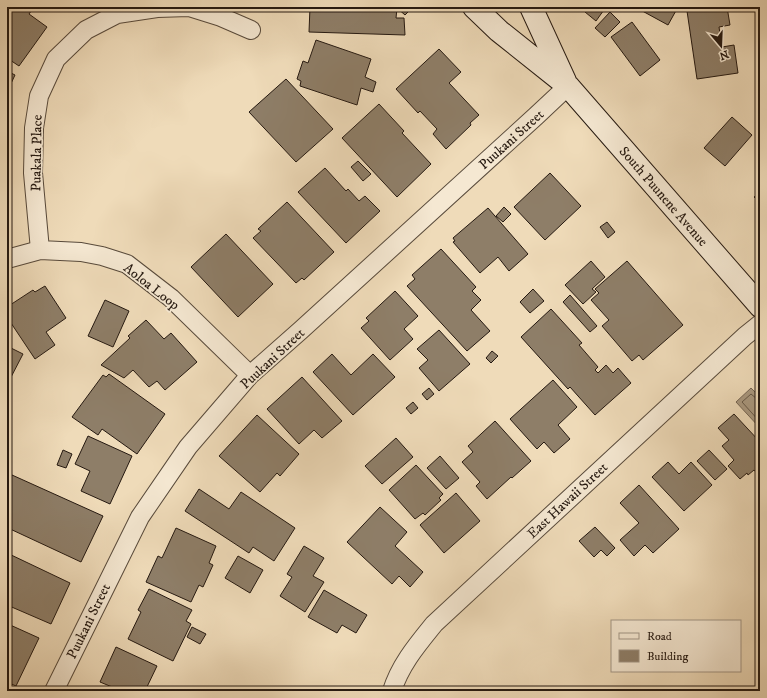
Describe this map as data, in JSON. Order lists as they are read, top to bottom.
{
  "streets": {
    "main road": ["South Puunene Avenue"],
    "street": [
      "Puukani Street",
      "Puakala Place",
      "Aoloa Loop",
      "East Hawaii Street"
    ]
  },
  "crossings": [
    ["Puukani Street", "South Puunene Avenue"],
    ["Puukani Street", "Aoloa Loop"],
    ["Puakala Place", "Aoloa Loop"]
  ],
  "legend": ["Road", "Building"],
  "north": "bottom"
}
